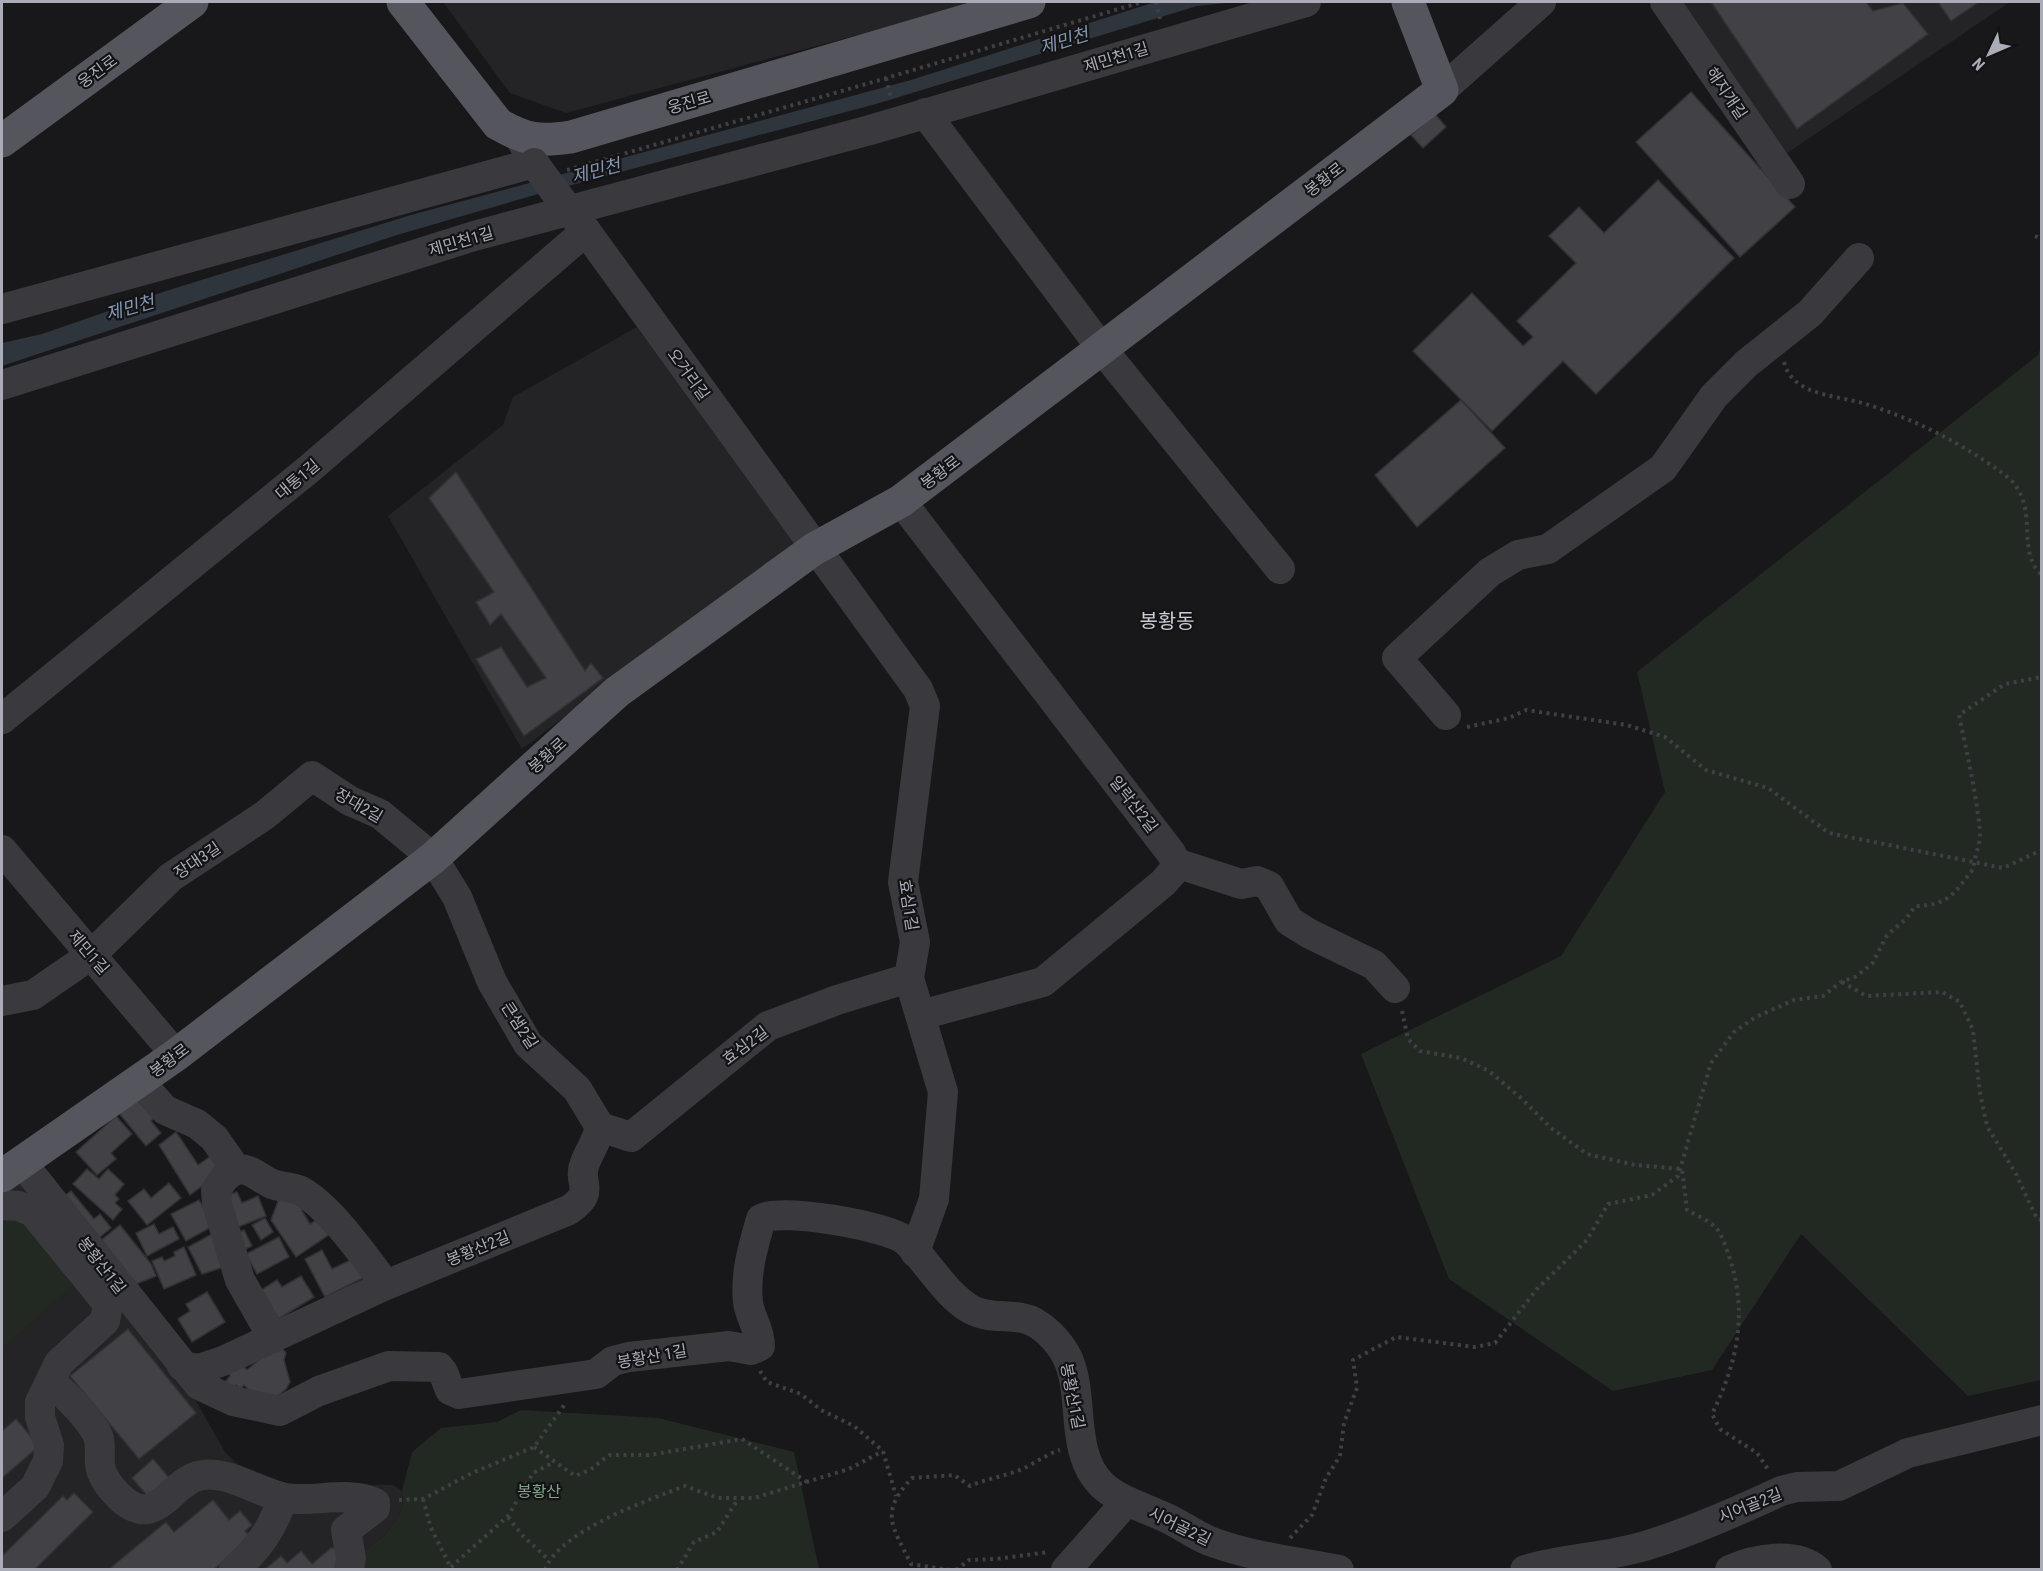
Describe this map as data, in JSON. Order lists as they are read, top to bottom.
{
  "streets": {
    "main road": ["웅진로", "봉황로"],
    "street": [
      "제민천1길",
      "해지개길",
      "오거리길",
      "대통1길",
      "일락산2길",
      "장대2길",
      "장대3길",
      "효심1길",
      "제민1길",
      "큰샘2길",
      "효심2길",
      "봉황산2길",
      "봉황산1길",
      "봉황산 1길",
      "시어골2길"
    ]
  },
  "crossings": [
    ["제민천1길", "웅진로"],
    ["제민천1길", "오거리길"],
    ["제민천1길", "대통1길"],
    ["웅진로", "오거리길"],
    ["웅진로", "대통1길"],
    ["봉황로", "오거리길"],
    ["봉황로", "일락산2길"],
    ["봉황로", "장대2길"],
    ["봉황로", "효심1길"],
    ["봉황로", "제민1길"],
    ["봉황로", "큰샘2길"],
    ["봉황로", "봉황산1길"],
    ["오거리길", "대통1길"],
    ["오거리길", "효심1길"],
    ["장대2길", "장대3길"],
    ["장대2길", "큰샘2길"],
    ["장대3길", "제민1길"],
    ["효심1길", "효심2길"],
    ["효심1길", "봉황산1길"],
    ["큰샘2길", "효심2길"],
    ["큰샘2길", "봉황산2길"],
    ["효심2길", "봉황산2길"],
    ["봉황산2길", "봉황산1길"],
    ["봉황산2길", "봉황산 1길"],
    ["봉황산1길", "봉황산 1길"],
    ["봉황산1길", "시어골2길"]
  ],
  "districts": ["봉황동"],
  "water": ["제민천"],
  "parks": ["봉황산"],
  "north": "bottom left"
}
